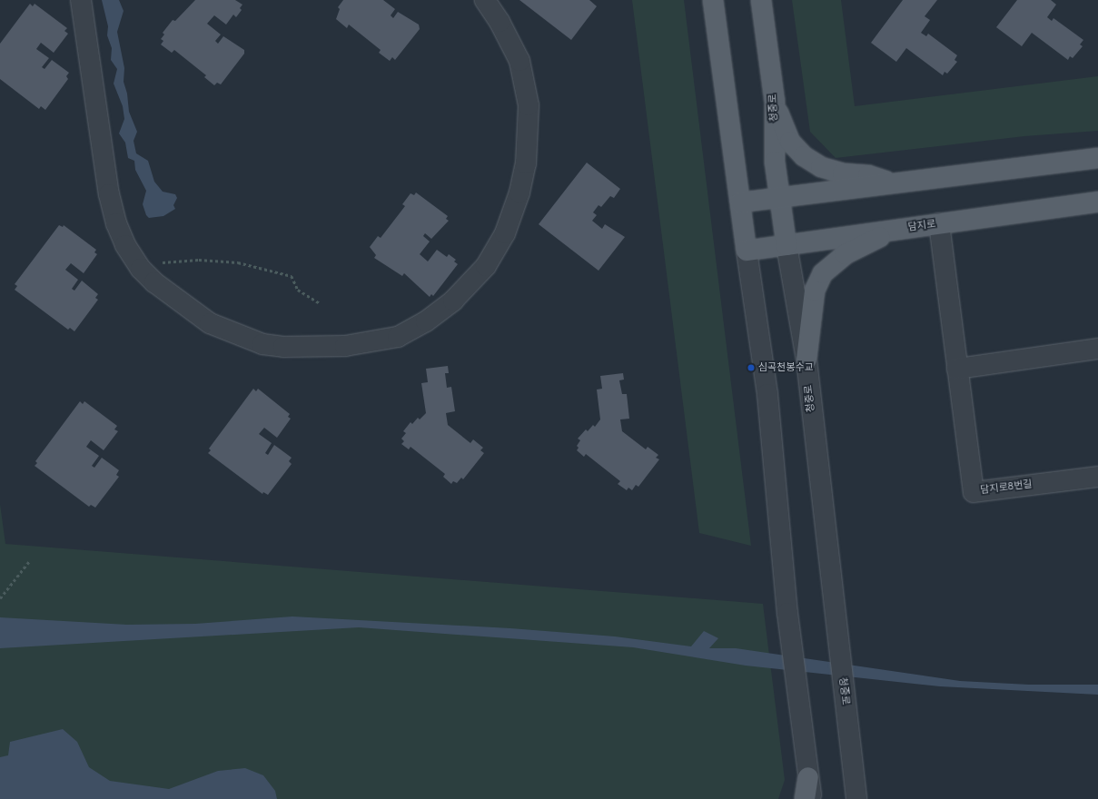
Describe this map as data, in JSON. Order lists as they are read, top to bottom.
{
  "streets": {
    "main road": ["청중로", "담지로"],
    "street": ["담지로8번길"]
  },
  "crossings": [
    ["청중로", "담지로"],
    ["담지로", "담지로8번길"]
  ],
  "places": ["심곡천봉수교"]
}
